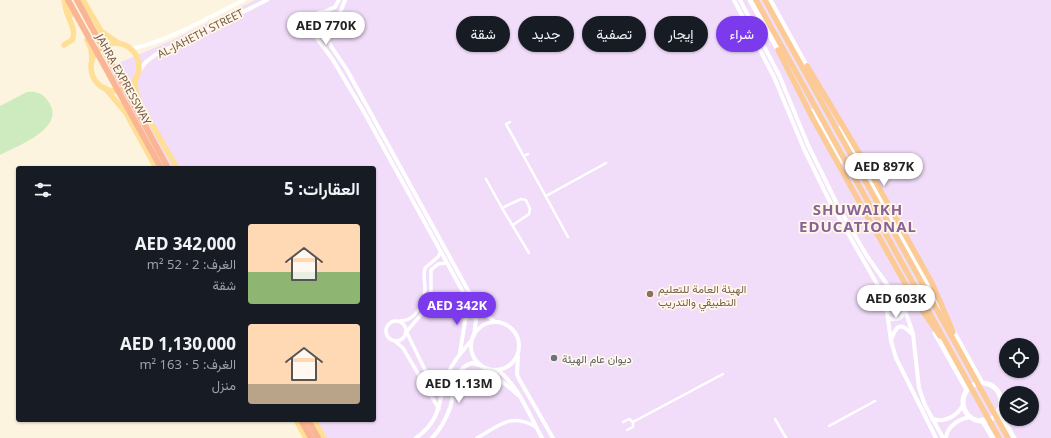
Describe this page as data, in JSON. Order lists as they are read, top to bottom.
{
  "streets": {
    "highway": ["JAHRA EXPRESSWAY"],
    "street": ["AL-JAHETH STREET"]
  },
  "districts": ["SHUWAIKH EDUCATIONAL"],
  "places": ["الهيئة العامة للتعليم التطبيقي والتدريب", "ديوان عام الهيئة"],
  "page": {
    "price": [
      "AED 770K",
      "AED 897K",
      "AED 603K",
      "AED 342K",
      "AED 1.13M"
    ],
    "chip": [
      "شراء",
      "إيجار",
      "تصفية",
      "جديد",
      "شقة"
    ],
    "heading": "العقارات: 5",
    "list": [
      {
        "name": "AED 342,000",
        "note": "الغرف: 2 · 52 m² · شقة"
      },
      {
        "name": "AED 1,130,000",
        "note": "الغرف: 5 · 163 m² · منزل"
      }
    ]
  }
}
